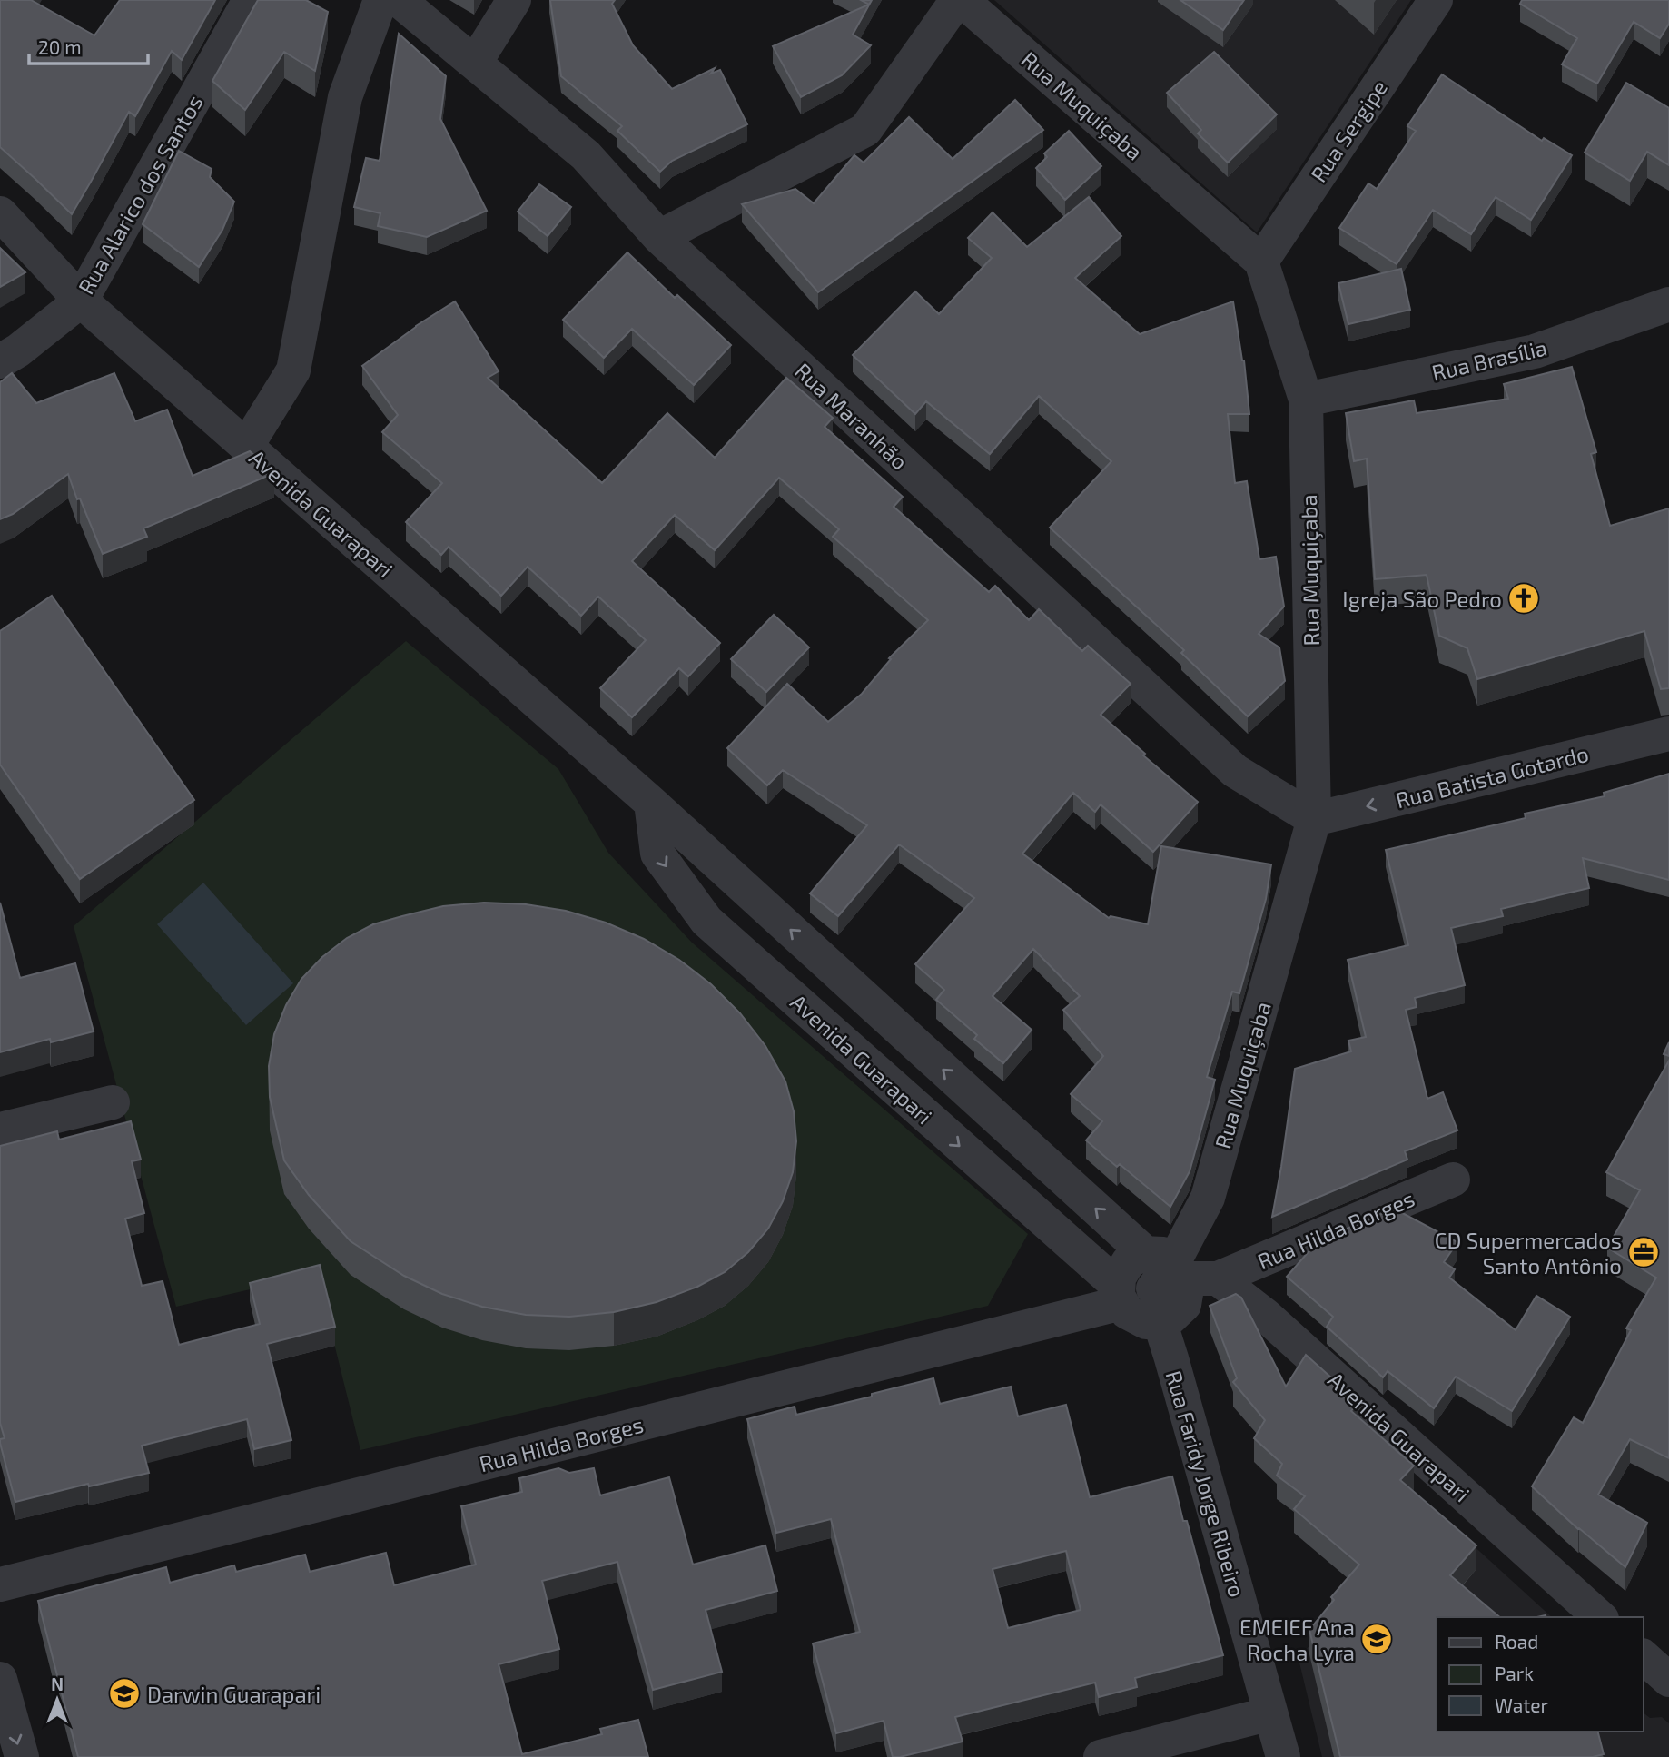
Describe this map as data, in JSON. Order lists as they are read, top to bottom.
{
  "streets": {
    "street": [
      "Rua Muquiçaba",
      "Rua Sergipe",
      "Rua Alarico dos Santos",
      "Rua Brasília",
      "Rua Maranhão",
      "Avenida Guarapari",
      "Rua Batista Gotardo",
      "Rua Hilda Borges",
      "Rua Faridy Jorge Ribeiro"
    ]
  },
  "crossings": [
    ["Rua Muquiçaba", "Rua Sergipe"],
    ["Rua Muquiçaba", "Rua Brasília"],
    ["Rua Muquiçaba", "Rua Maranhão"],
    ["Rua Muquiçaba", "Avenida Guarapari"],
    ["Rua Muquiçaba", "Rua Batista Gotardo"],
    ["Rua Muquiçaba", "Rua Hilda Borges"],
    ["Rua Muquiçaba", "Rua Faridy Jorge Ribeiro"],
    ["Rua Alarico dos Santos", "Avenida Guarapari"],
    ["Rua Maranhão", "Rua Batista Gotardo"],
    ["Avenida Guarapari", "Rua Hilda Borges"],
    ["Avenida Guarapari", "Rua Faridy Jorge Ribeiro"],
    ["Rua Hilda Borges", "Rua Faridy Jorge Ribeiro"]
  ],
  "one_way": ["Rua Batista Gotardo"],
  "places": {
    "church": ["Igreja São Pedro"],
    "office": ["CD Supermercados Santo Antônio"],
    "school or university": ["EMEIEF Ana Rocha Lyra", "Darwin Guarapari"]
  },
  "legend": ["Road", "Park", "Water"],
  "scale_bar": "20 m",
  "north": "top"
}
